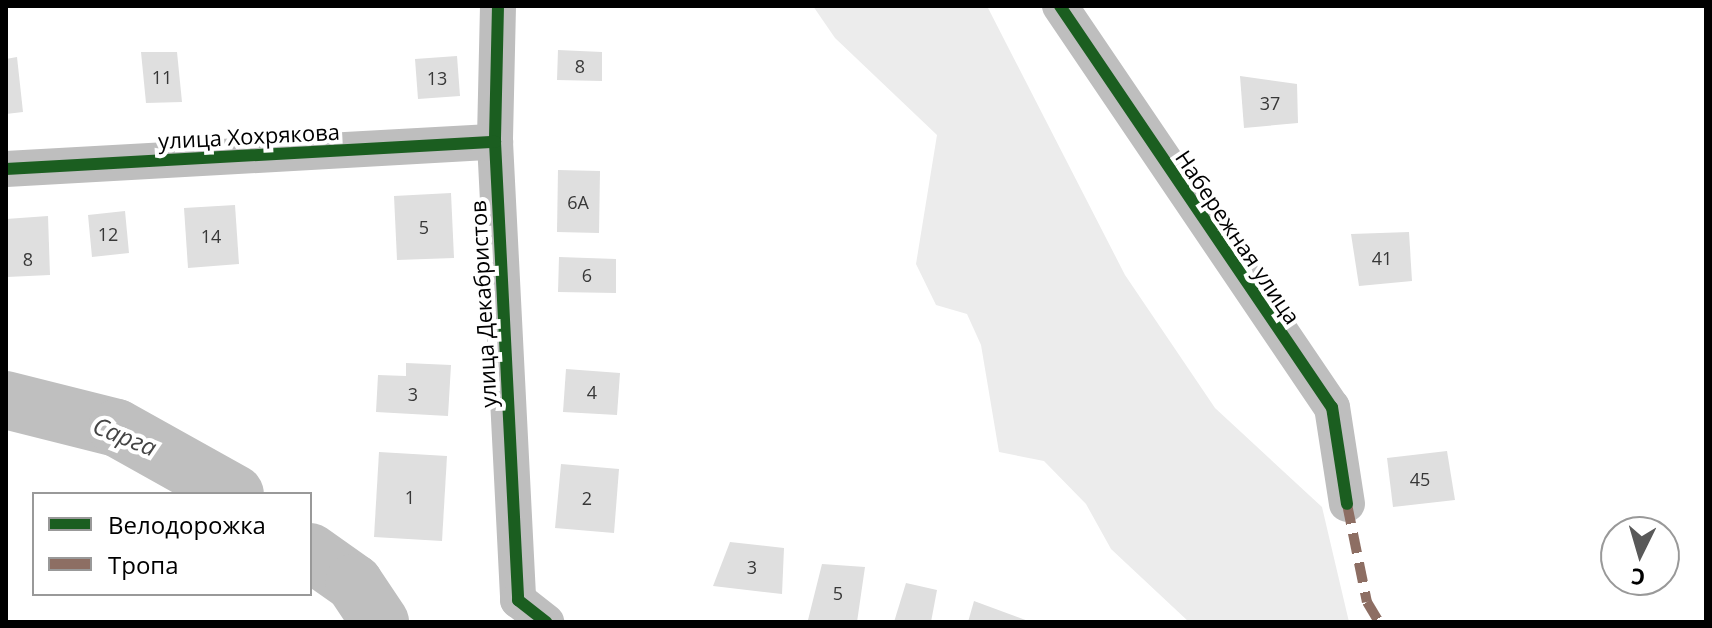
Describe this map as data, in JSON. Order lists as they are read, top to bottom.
{
  "streets": {
    "street": ["улица Хохрякова", "Набережная улица", "улица Декабристов"]
  },
  "crossings": [
    ["улица Хохрякова", "улица Декабристов"]
  ],
  "water": ["Сарга"],
  "house_numbers": [
    "8",
    "11",
    "13",
    "37",
    "6А",
    "5",
    "12",
    "14",
    "41",
    "8",
    "6",
    "4",
    "3",
    "45",
    "1",
    "2",
    "3",
    "5"
  ],
  "legend": ["Велодорожка", "Тропа"],
  "north": "bottom"
}
